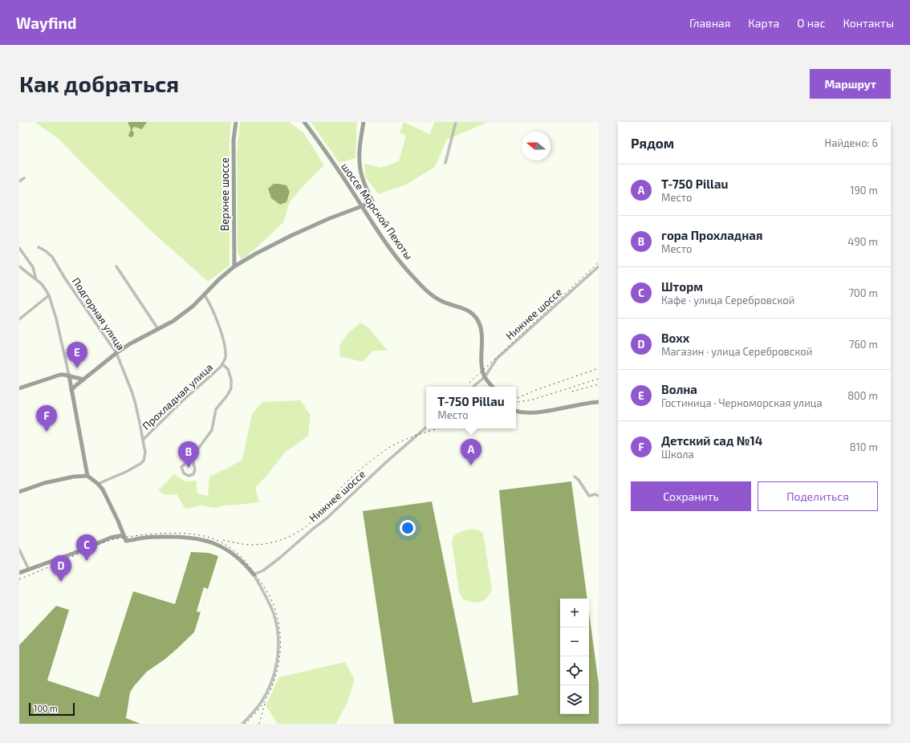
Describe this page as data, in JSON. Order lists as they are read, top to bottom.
{
  "streets": {
    "street": [
      "Верхнее шоссе",
      "шоссе Морской Пехоты",
      "Подгорная улица",
      "Нижнее шоссе",
      "Прохладная улица"
    ]
  },
  "crossings": [
    ["шоссе Морской Пехоты", "Нижнее шоссе"],
    ["Подгорная улица", "Прохладная улица"]
  ],
  "scale_bar": "100 m",
  "north": "left",
  "page": {
    "header": "Wayfind",
    "nav": [
      "Главная",
      "Карта",
      "О нас",
      "Контакты"
    ],
    "buttons": [
      "Маршрут",
      ["Сохранить", "Поделиться"]
    ],
    "title": "Как добраться",
    "heading": ["Рядом", "Найдено: 6"],
    "list": [
      {
        "mark": "A",
        "name": "T-750 Pillau",
        "note": "Место",
        "value": "190 m"
      },
      {
        "mark": "B",
        "name": "гора Прохладная",
        "note": "Место",
        "value": "490 m"
      },
      {
        "mark": "C",
        "name": "Шторм",
        "note": "Кафе · улица Серебровской",
        "value": "700 m"
      },
      {
        "mark": "D",
        "name": "Boxx",
        "note": "Магазин · улица Серебровской",
        "value": "760 m"
      },
      {
        "mark": "E",
        "name": "Волна",
        "note": "Гостиница · Черноморская улица",
        "value": "800 m"
      },
      {
        "mark": "F",
        "name": "Детский сад №14",
        "note": "Школа",
        "value": "810 m"
      }
    ],
    "pins": [
      "E",
      "F",
      "A",
      "B",
      "C",
      "D"
    ],
    "popup": ["T-750 Pillau", "Место"],
    "map_buttons": ["+", "−"],
    "scale": "100 m"
  }
}
